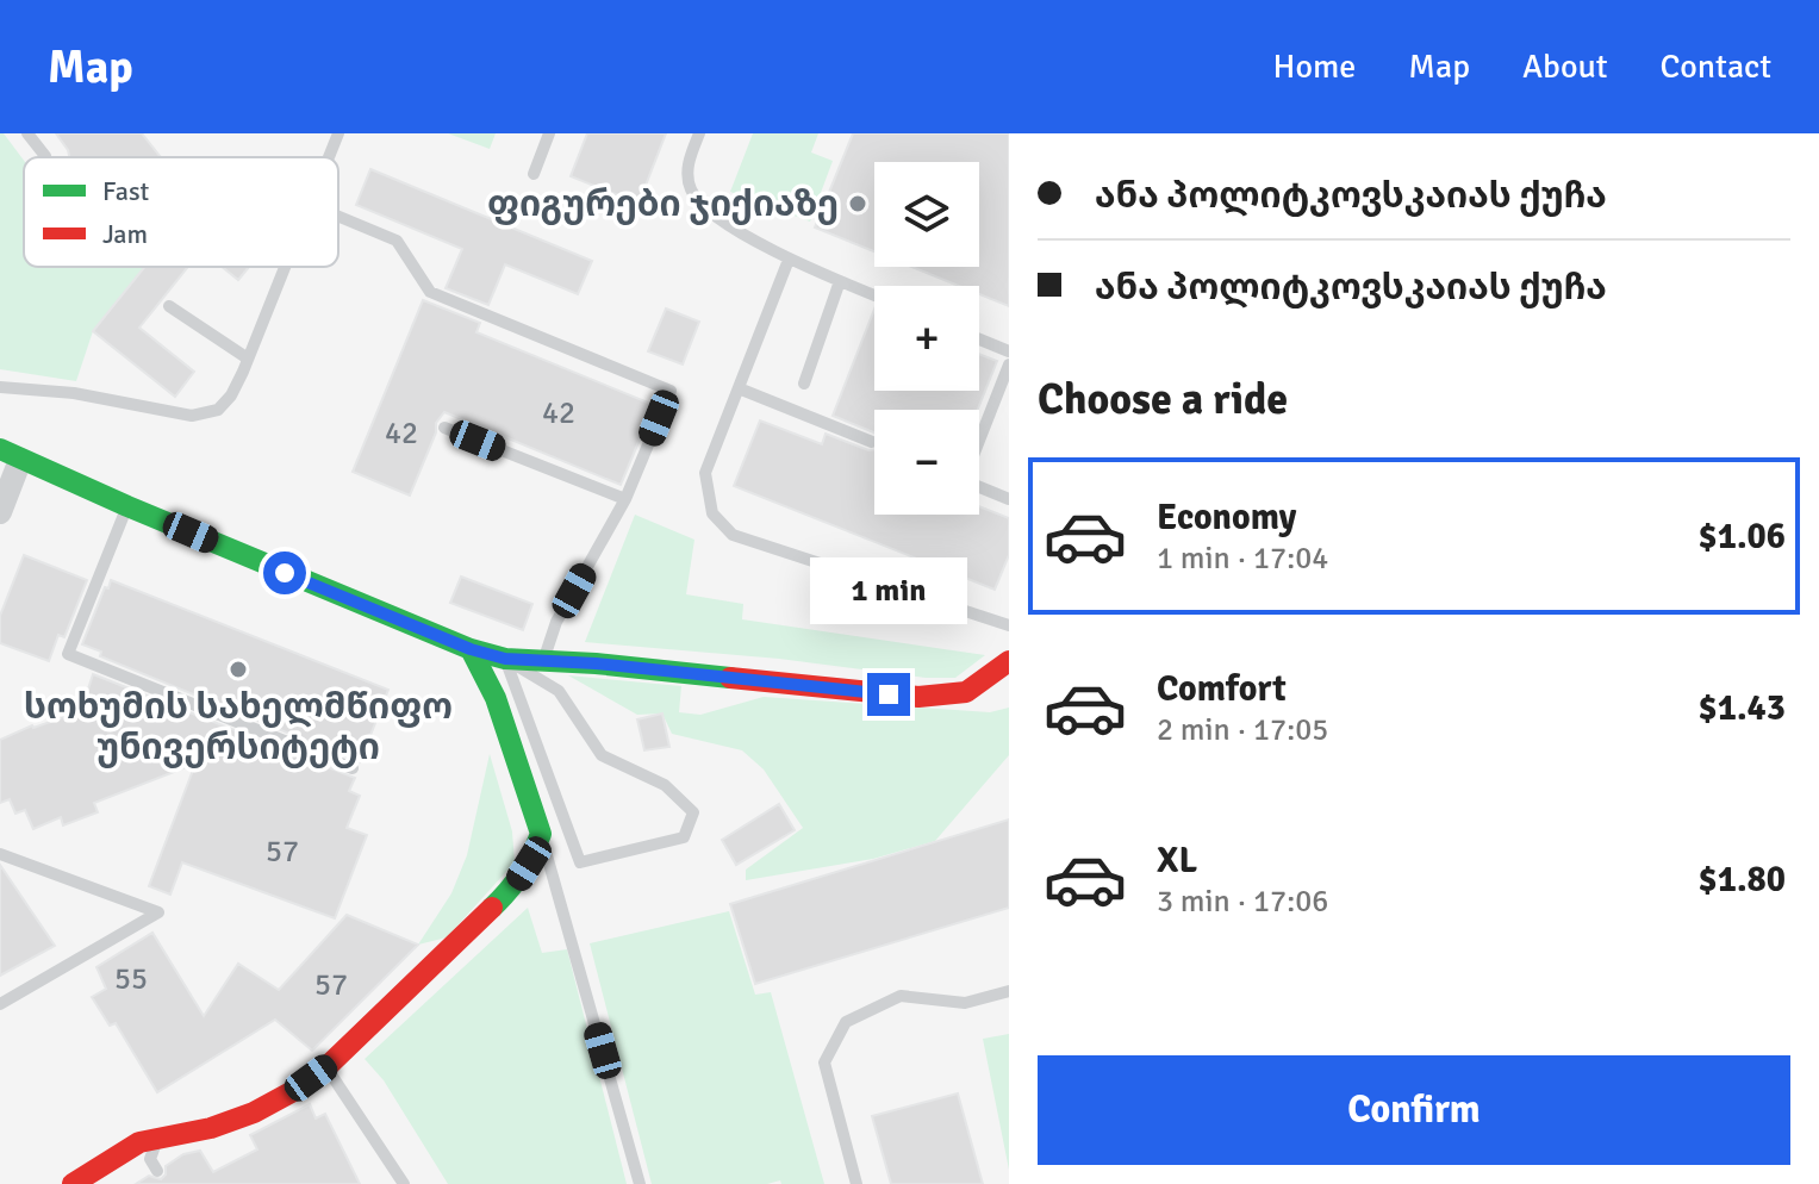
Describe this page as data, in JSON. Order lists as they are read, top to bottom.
{
  "places": ["ფიგურები ჯიქიაზე", "სოხუმის სახელმწიფო უნივერსიტეტი"],
  "house_numbers": [
    "42",
    "42",
    "57",
    "55",
    "57"
  ],
  "legend": ["Fast", "Jam"],
  "page": {
    "header": "Map",
    "nav": [
      "Home",
      "Map",
      "About",
      "Contact"
    ],
    "banner": ["ანა პოლიტკოვსკაიას ქუჩა", "ანა პოლიტკოვსკაიას ქუჩა"],
    "map_buttons": ["+", "−"],
    "heading": "Choose a ride",
    "list": [
      {
        "name": "Economy",
        "note": "1 min · 17:04",
        "value": "$1.06"
      },
      {
        "name": "Comfort",
        "note": "2 min · 17:05",
        "value": "$1.43"
      },
      {
        "name": "XL",
        "note": "3 min · 17:06",
        "value": "$1.80"
      }
    ],
    "bubble": "1 min",
    "buttons": "Confirm"
  }
}
